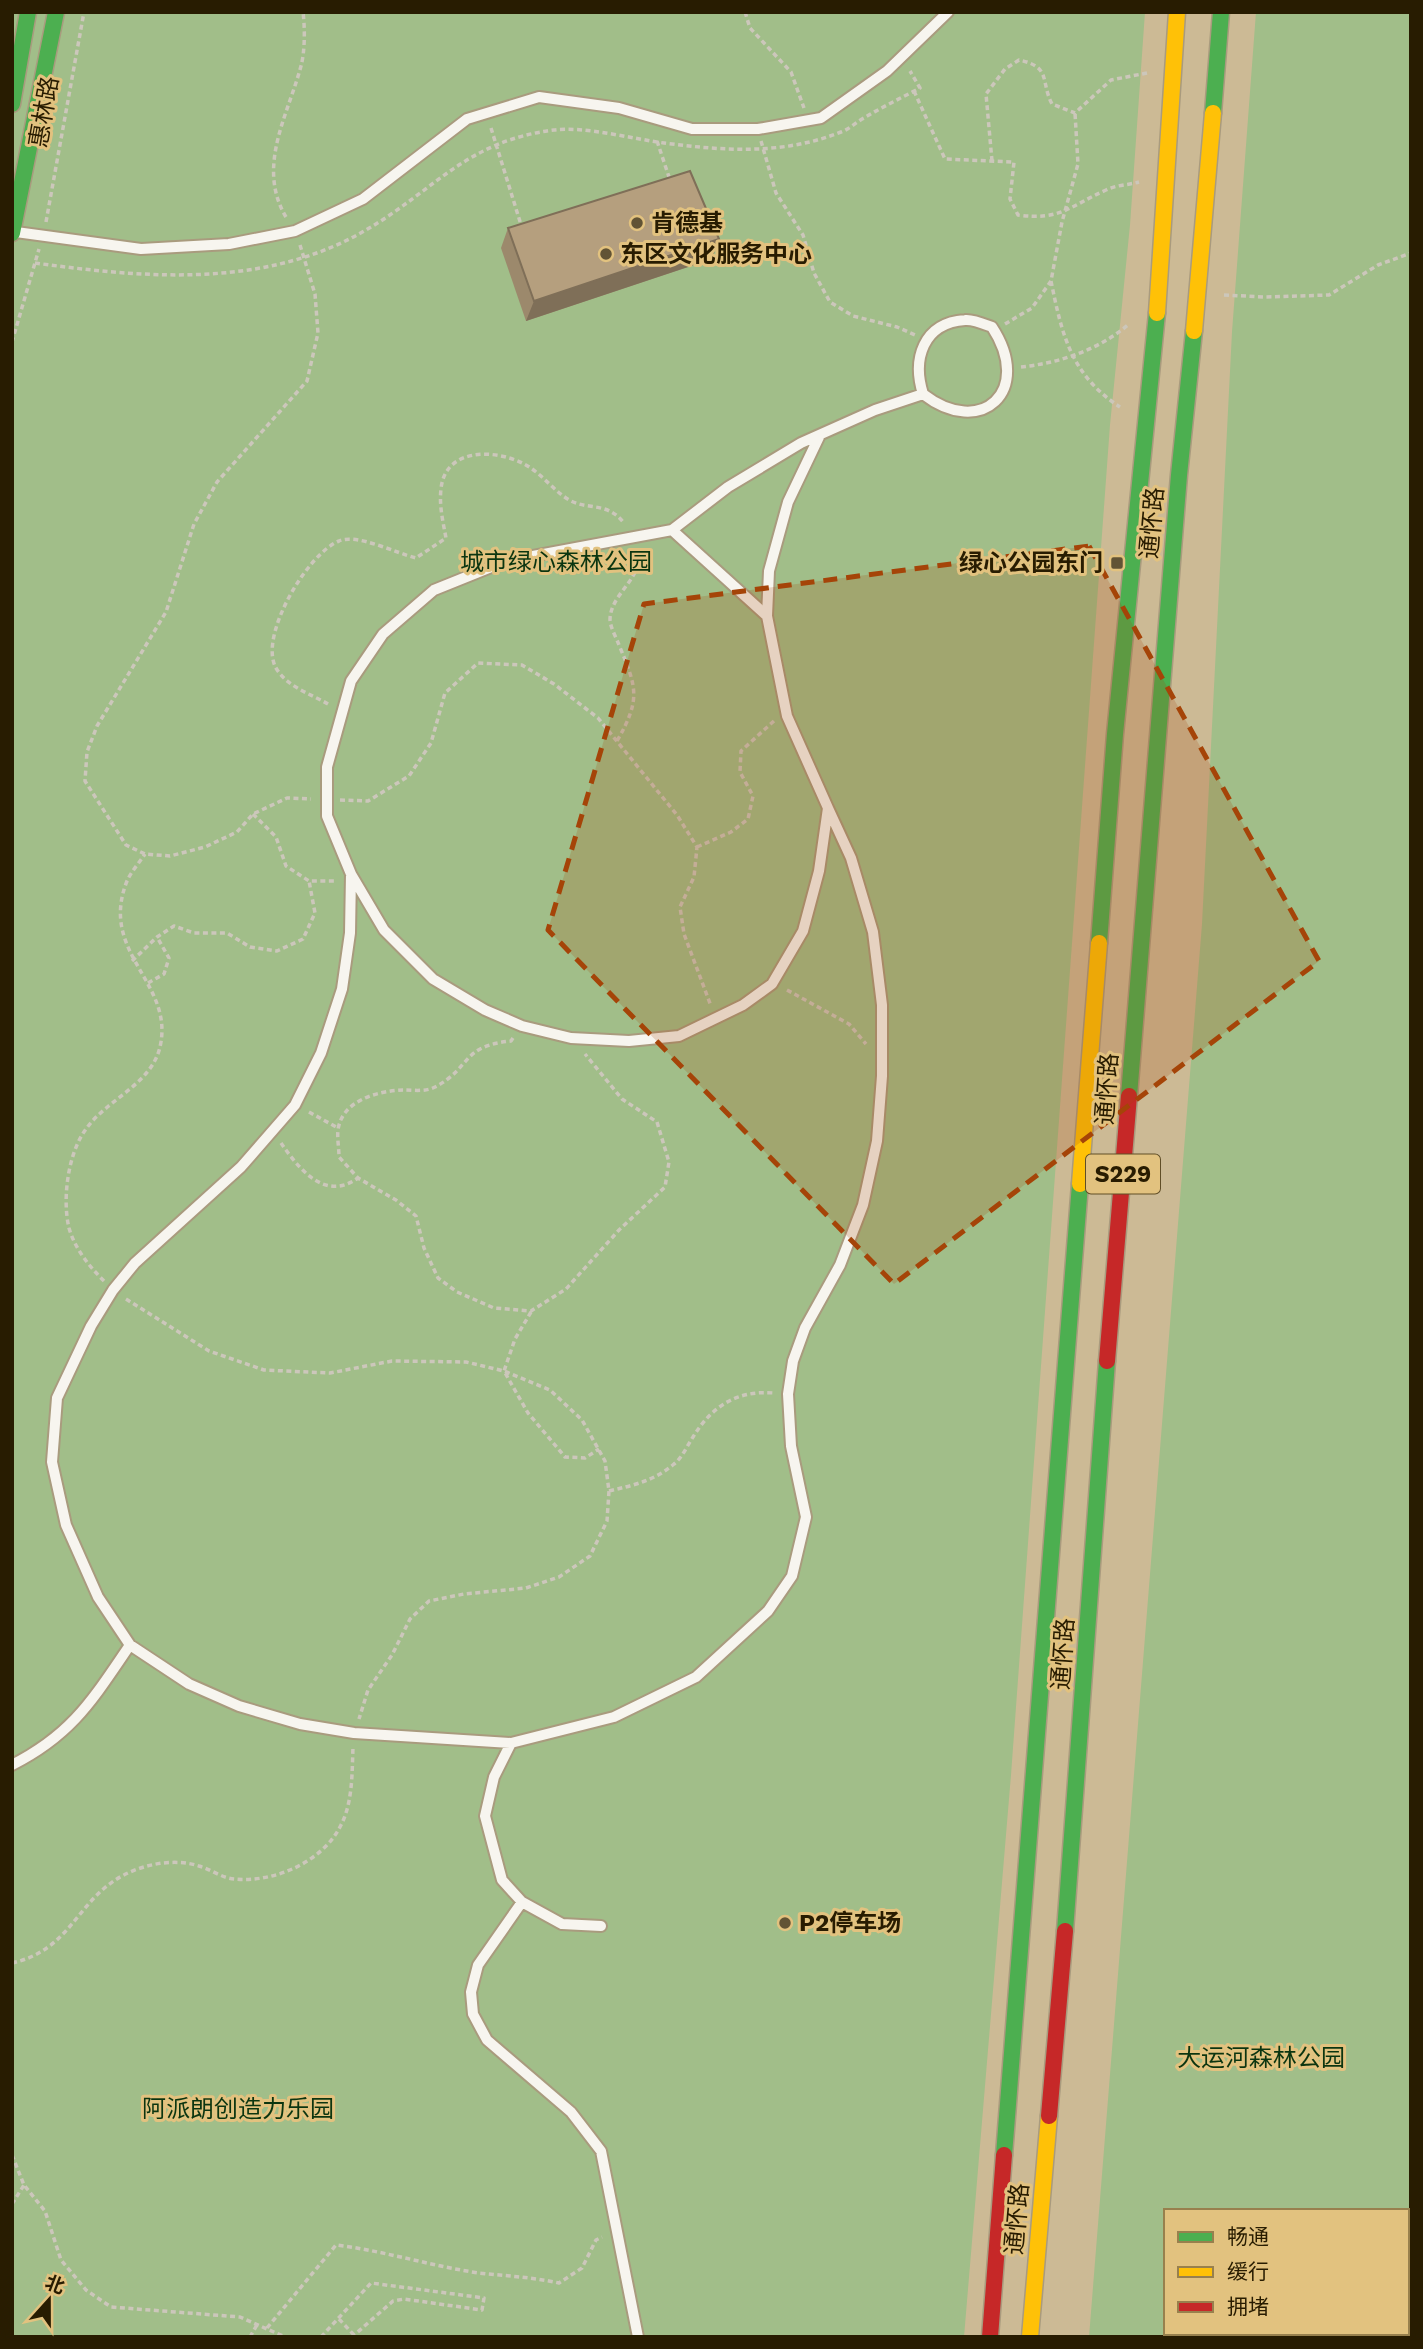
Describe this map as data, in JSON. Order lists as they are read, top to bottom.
{
  "streets": {
    "main road": ["惠林路", "通怀路", "S229"]
  },
  "parks": ["城市绿心森林公园", "大运河森林公园", "阿派朗创造力乐园"],
  "places": {
    "other": ["肯德基", "东区文化服务中心", "P2停车场"],
    "transit": ["绿心公园东门"]
  },
  "legend": ["畅通", "缓行", "拥堵"],
  "north": "top"
}
